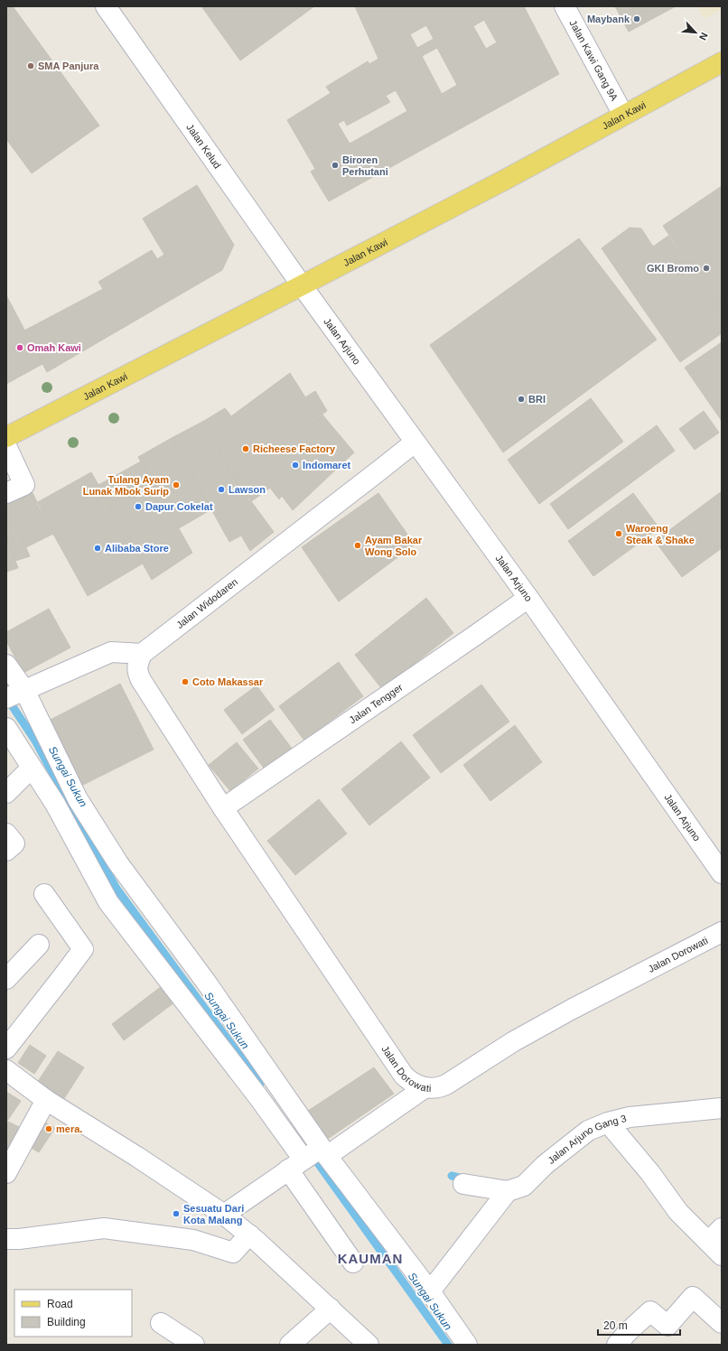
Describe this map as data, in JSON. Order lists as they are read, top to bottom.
{
  "streets": {
    "main road": ["Jalan Kawi"],
    "street": [
      "Jalan Kawi Gang 9A",
      "Jalan Kelud",
      "Jalan Arjuno",
      "Jalan Widodaren",
      "Jalan Tengger",
      "Jalan Dorowati",
      "Jalan Arjuno Gang 3"
    ]
  },
  "crossings": [
    ["Jalan Kawi Gang 9A", "Jalan Kawi"],
    ["Jalan Kawi", "Jalan Kelud"],
    ["Jalan Kawi", "Jalan Arjuno"],
    ["Jalan Kelud", "Jalan Arjuno"],
    ["Jalan Arjuno", "Jalan Widodaren"],
    ["Jalan Arjuno", "Jalan Tengger"],
    ["Jalan Tengger", "Jalan Dorowati"]
  ],
  "districts": ["KAUMAN"],
  "water": ["Sungai Sukun"],
  "places": [
    "Maybank",
    "SMA Panjura",
    "Biroren Perhutani",
    "GKI Bromo",
    "Omah Kawi",
    "BRI",
    "Richeese Factory",
    "Indomaret",
    "Tulang Ayam Lunak Mbok Surip",
    "Lawson",
    "Dapur Cokelat",
    "Waroeng Steak & Shake",
    "Ayam Bakar Wong Solo",
    "Alibaba Store",
    "Coto Makassar",
    "mera.",
    "Sesuatu Dari Kota Malang"
  ],
  "legend": ["Road", "Building"],
  "scale_bar": "20 m",
  "north": "bottom right"
}
